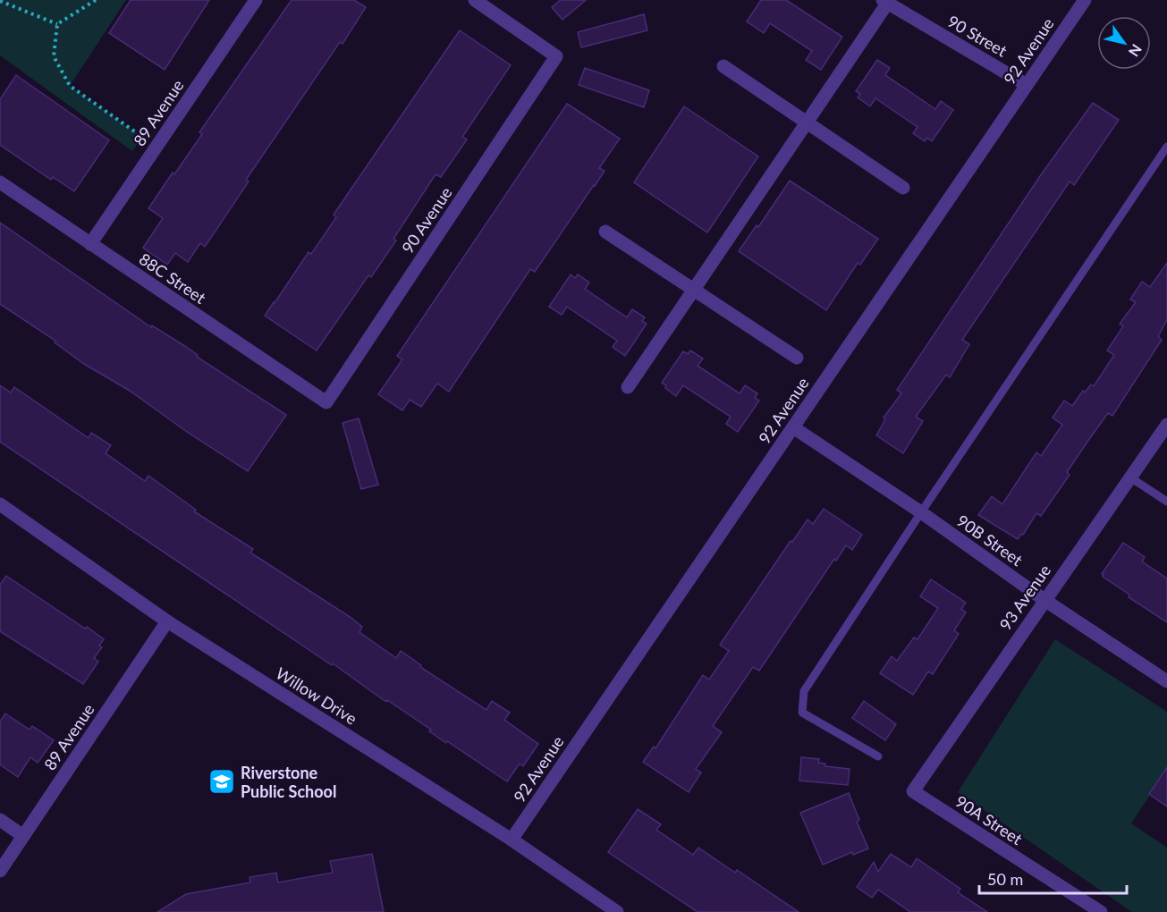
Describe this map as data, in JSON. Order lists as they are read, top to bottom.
{
  "streets": {
    "street": [
      "90 Street",
      "92 Avenue",
      "89 Avenue",
      "90 Avenue",
      "88C Street",
      "90B Street",
      "93 Avenue",
      "Willow Drive",
      "90A Street"
    ]
  },
  "crossings": [
    ["90 Street", "92 Avenue"],
    ["92 Avenue", "90B Street"],
    ["92 Avenue", "Willow Drive"],
    ["89 Avenue", "88C Street"],
    ["89 Avenue", "Willow Drive"],
    ["90 Avenue", "88C Street"],
    ["90B Street", "93 Avenue"],
    ["93 Avenue", "90A Street"]
  ],
  "places": {
    "school or university": ["Riverstone Public School"]
  },
  "scale_bar": "50 m",
  "north": "bottom right"
}
